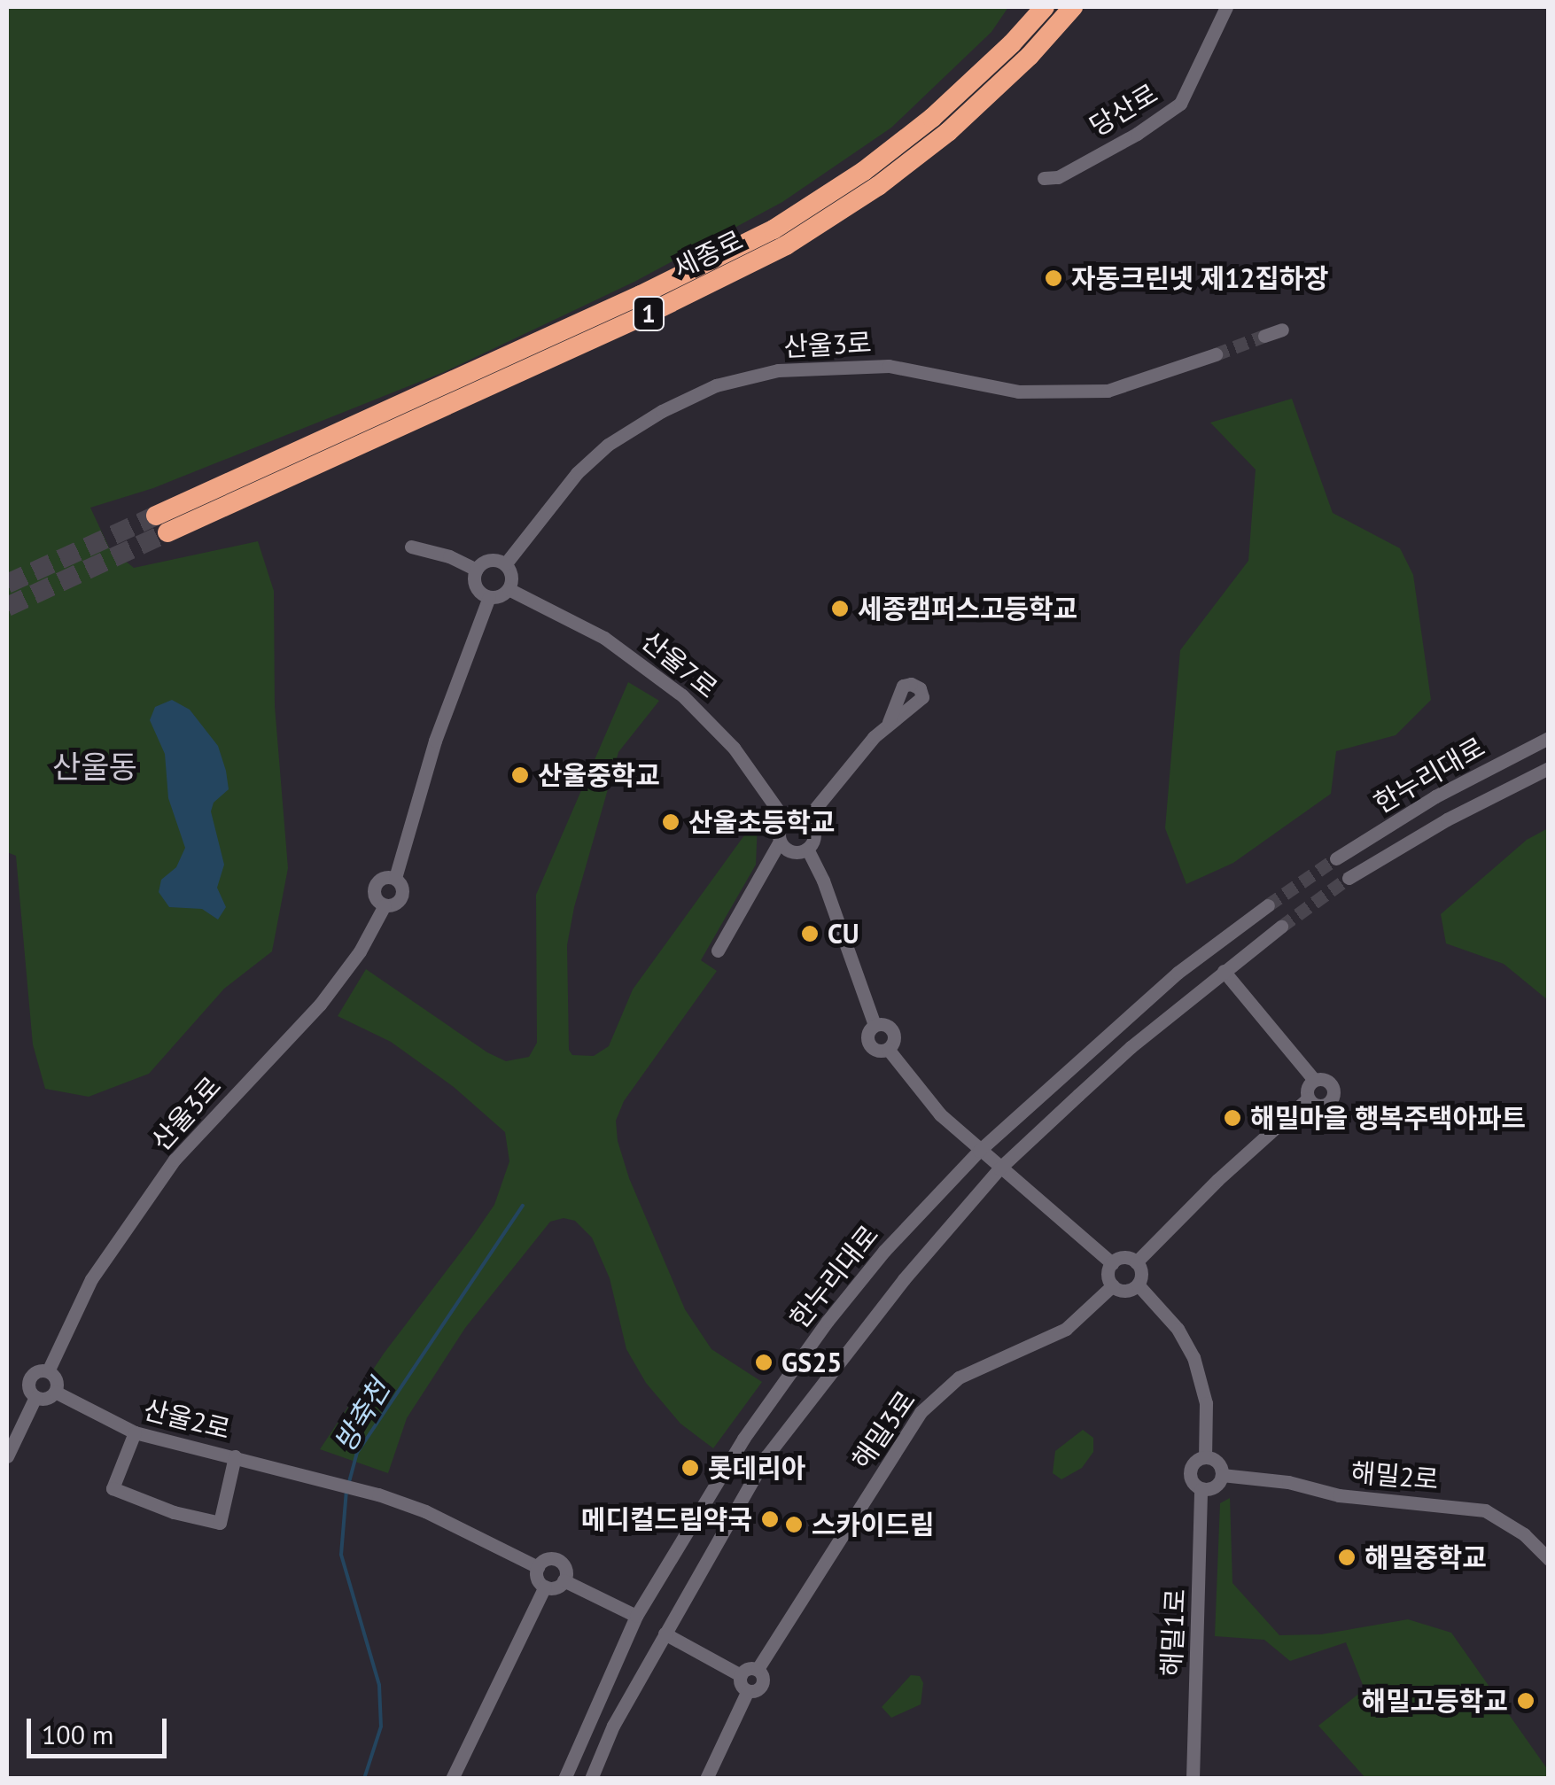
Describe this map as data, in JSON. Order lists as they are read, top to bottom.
{
  "streets": {
    "highway": ["세종로", "1"],
    "street": [
      "당산로",
      "산울3로",
      "산울7로",
      "한누리대로",
      "산울2로",
      "해밀3로",
      "해밀2로",
      "해밀1로"
    ]
  },
  "crossings": [
    ["산울3로", "산울7로"],
    ["산울3로", "산울2로"],
    ["해밀2로", "해밀1로"]
  ],
  "districts": ["산울동"],
  "water": ["방축천"],
  "places": [
    "자동크린넷 제12집하장",
    "세종캠퍼스고등학교",
    "산울중학교",
    "산울초등학교",
    "CU",
    "해밀마을 행복주택아파트",
    "GS25",
    "롯데리아",
    "메디컬드림약국",
    "스카이드림",
    "해밀중학교",
    "해밀고등학교"
  ],
  "scale_bar": "100 m"
}
